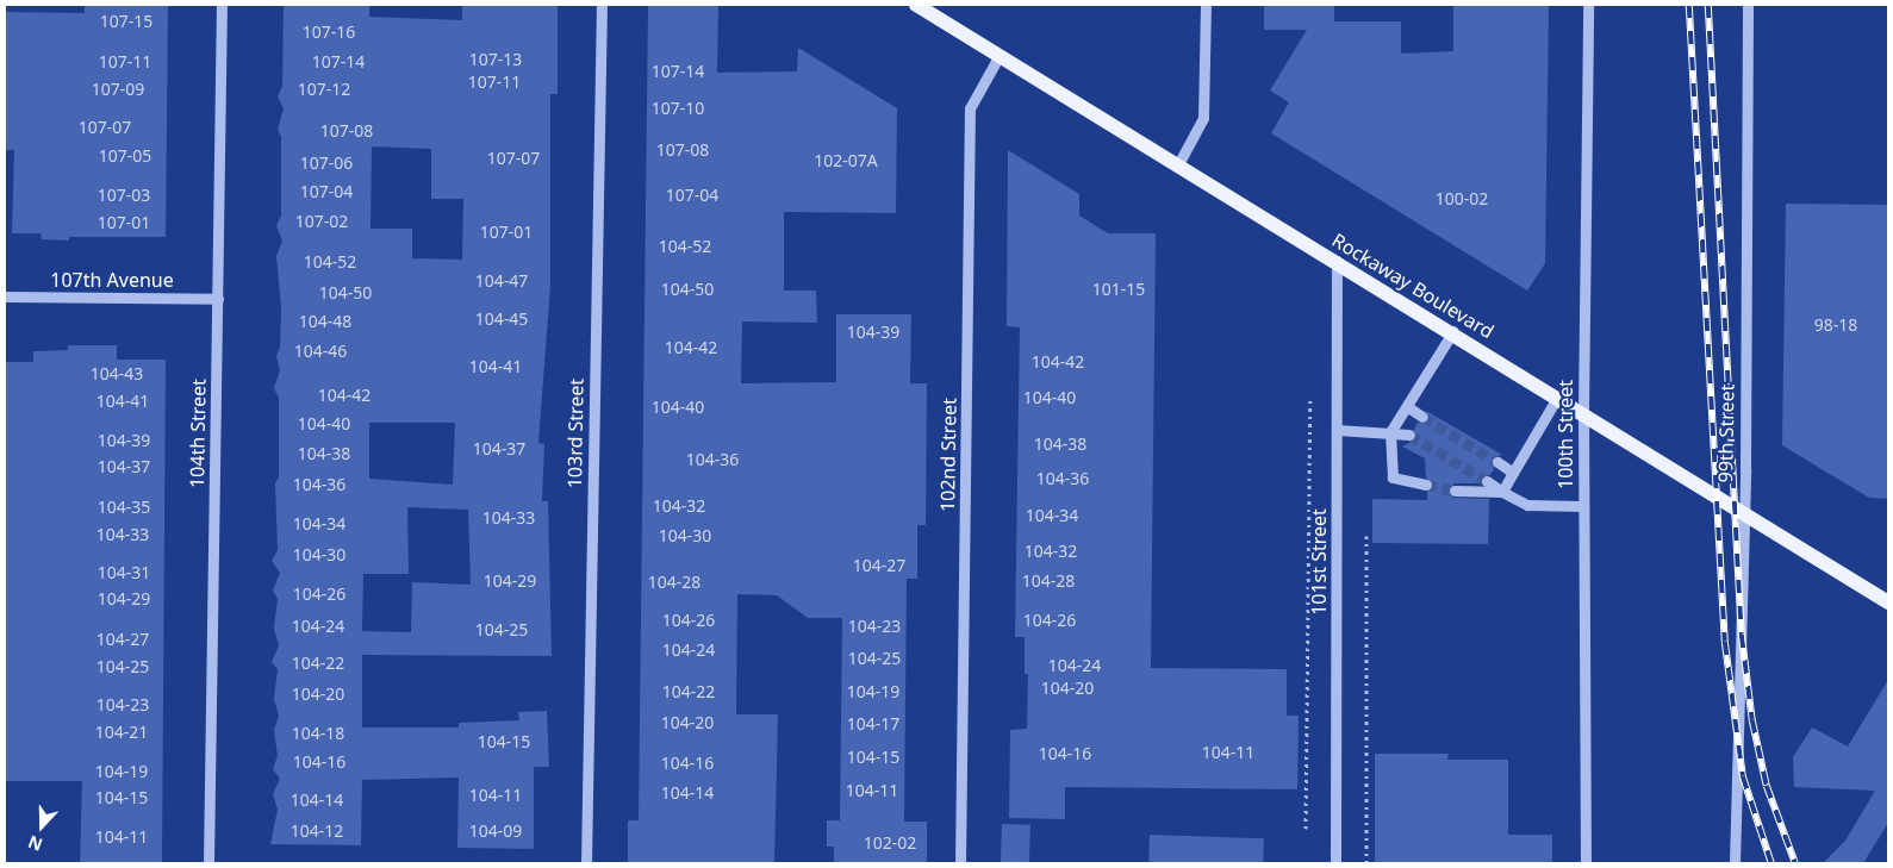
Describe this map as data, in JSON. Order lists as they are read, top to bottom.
{
  "streets": {
    "main road": ["Rockaway Boulevard"],
    "street": [
      "107th Avenue",
      "104th Street",
      "103rd Street",
      "99th Street",
      "100th Street",
      "102nd Street",
      "101st Street"
    ]
  },
  "crossings": [
    ["107th Avenue", "104th Street"],
    ["Rockaway Boulevard", "99th Street"],
    ["Rockaway Boulevard", "100th Street"],
    ["Rockaway Boulevard", "102nd Street"],
    ["Rockaway Boulevard", "101st Street"]
  ],
  "house_numbers": [
    "107-15",
    "107-16",
    "107-13",
    "107-11",
    "107-14",
    "107-14",
    "107-11",
    "107-09",
    "107-12",
    "107-10",
    "107-07",
    "107-08",
    "107-08",
    "107-05",
    "107-07",
    "102-07A",
    "107-06",
    "107-04",
    "107-03",
    "107-04",
    "100-02",
    "107-02",
    "107-01",
    "107-01",
    "104-52",
    "104-52",
    "104-47",
    "104-50",
    "101-15",
    "104-50",
    "104-45",
    "104-48",
    "98-18",
    "104-39",
    "104-42",
    "104-46",
    "104-42",
    "104-41",
    "104-43",
    "104-42",
    "104-40",
    "104-41",
    "104-40",
    "104-40",
    "104-39",
    "104-38",
    "104-37",
    "104-38",
    "104-36",
    "104-37",
    "104-36",
    "104-36",
    "104-32",
    "104-35",
    "104-34",
    "104-33",
    "104-34",
    "104-33",
    "104-30",
    "104-32",
    "104-30",
    "104-27",
    "104-31",
    "104-29",
    "104-28",
    "104-28",
    "104-26",
    "104-29",
    "104-26",
    "104-26",
    "104-24",
    "104-23",
    "104-25",
    "104-27",
    "104-24",
    "104-25",
    "104-22",
    "104-24",
    "104-25",
    "104-20",
    "104-22",
    "104-19",
    "104-20",
    "104-23",
    "104-20",
    "104-17",
    "104-21",
    "104-18",
    "104-15",
    "104-11",
    "104-16",
    "104-15",
    "104-16",
    "104-16",
    "104-19",
    "104-11",
    "104-14",
    "104-11",
    "104-15",
    "104-14",
    "104-12",
    "104-09",
    "104-11",
    "102-02"
  ],
  "north": "bottom"
}
